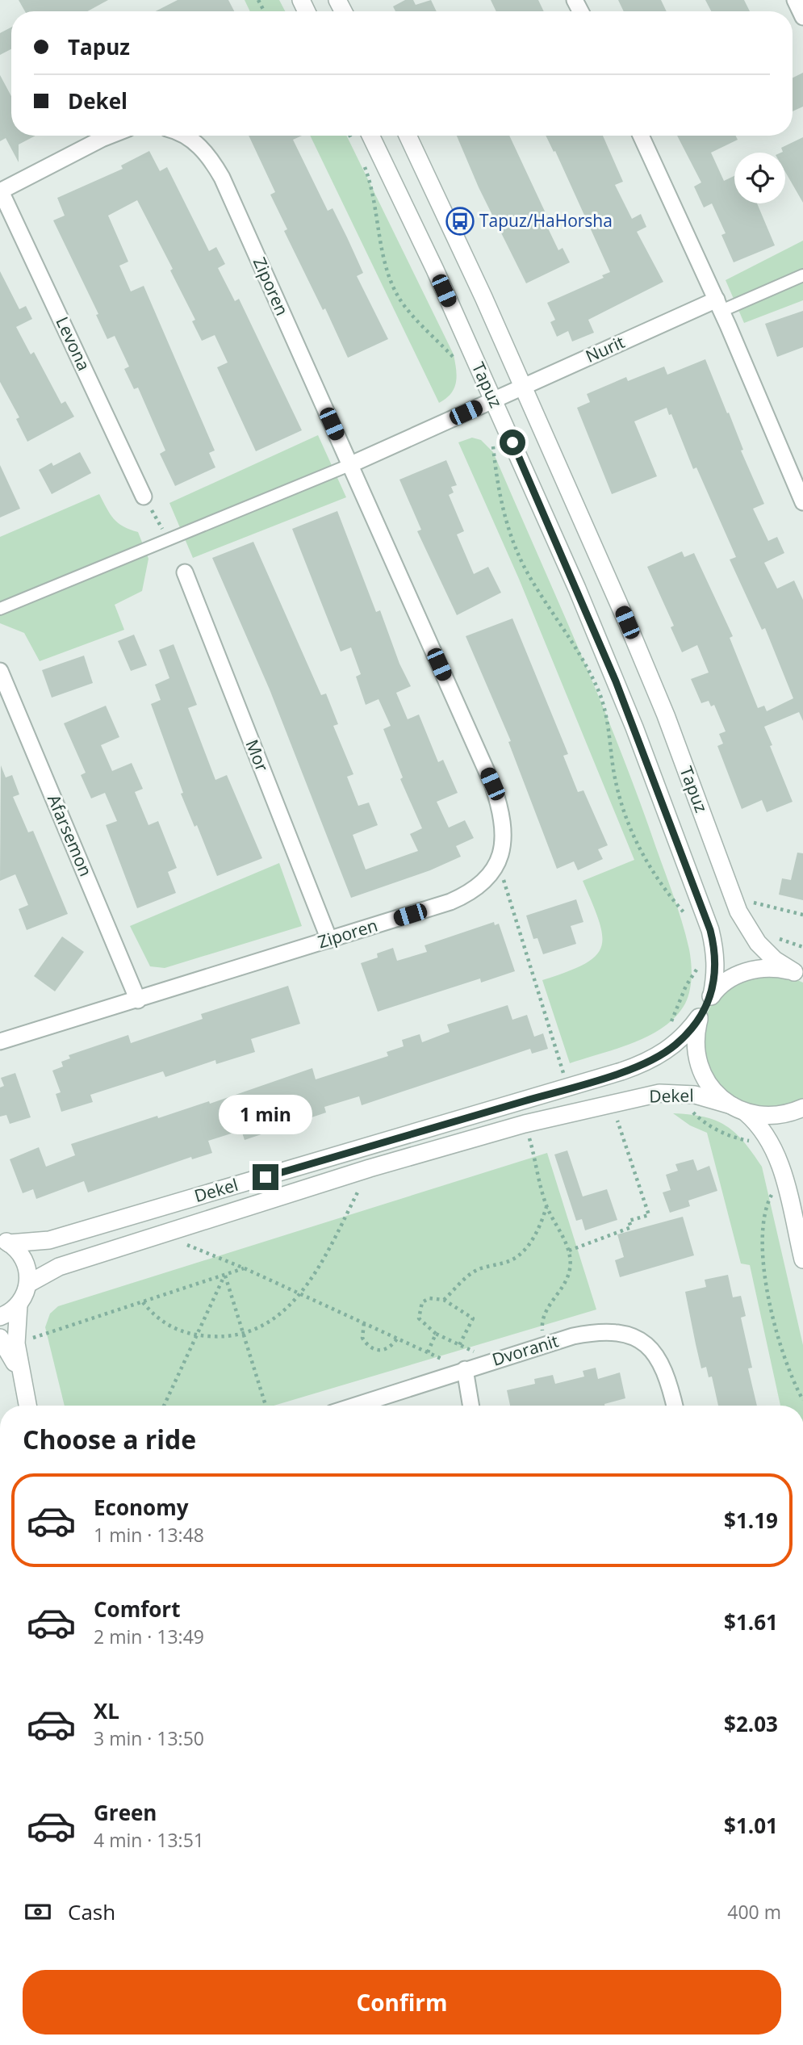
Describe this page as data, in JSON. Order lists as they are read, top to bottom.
{
  "streets": {
    "street": [
      "Ziporen",
      "Levona",
      "Nurit",
      "Tapuz",
      "Mor",
      "Afarsemon",
      "Dekel",
      "Dvoranit"
    ]
  },
  "crossings": [
    ["Ziporen", "Mor"],
    ["Ziporen", "Afarsemon"],
    ["Nurit", "Tapuz"],
    ["Tapuz", "Dekel"]
  ],
  "places": {
    "bus stop": ["Tapuz/HaHorsha"]
  },
  "page": {
    "banner": ["Tapuz", "Dekel"],
    "bubble": "1 min",
    "heading": "Choose a ride",
    "list": [
      {
        "name": "Economy",
        "note": "1 min · 13:48",
        "value": "$1.19"
      },
      {
        "name": "Comfort",
        "note": "2 min · 13:49",
        "value": "$1.61"
      },
      {
        "name": "XL",
        "note": "3 min · 13:50",
        "value": "$2.03"
      },
      {
        "name": "Green",
        "note": "4 min · 13:51",
        "value": "$1.01"
      }
    ],
    "pay": ["Cash", "400 m"],
    "buttons": "Confirm"
  }
}
